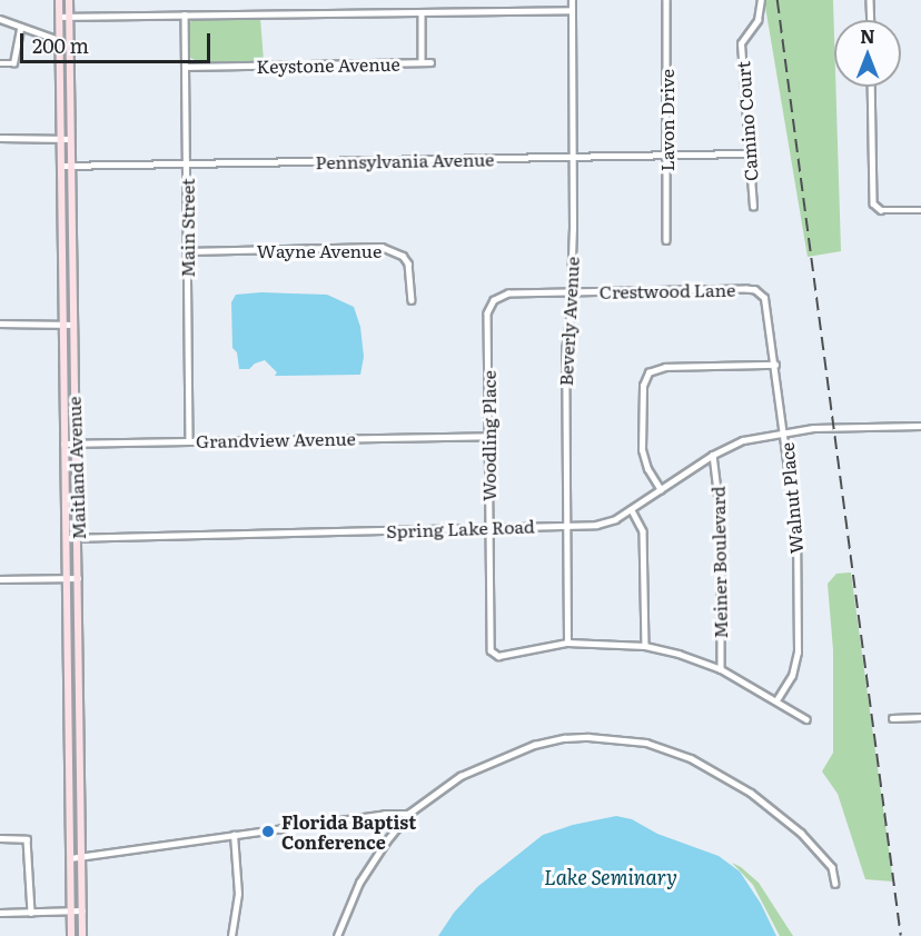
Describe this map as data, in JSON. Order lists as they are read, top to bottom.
{
  "streets": {
    "main road": ["Maitland Avenue"],
    "street": [
      "Keystone Avenue",
      "Lavon Drive",
      "Camino Court",
      "Pennsylvania Avenue",
      "Main Street",
      "Wayne Avenue",
      "Crestwood Lane",
      "Beverly Avenue",
      "Woodling Place",
      "Grandview Avenue",
      "Walnut Place",
      "Spring Lake Road",
      "Meiner Boulevard"
    ]
  },
  "crossings": [
    ["Keystone Avenue", "Main Street"],
    ["Lavon Drive", "Pennsylvania Avenue"],
    ["Camino Court", "Pennsylvania Avenue"],
    ["Pennsylvania Avenue", "Main Street"],
    ["Pennsylvania Avenue", "Beverly Avenue"],
    ["Pennsylvania Avenue", "Maitland Avenue"],
    ["Main Street", "Wayne Avenue"],
    ["Main Street", "Grandview Avenue"],
    ["Crestwood Lane", "Beverly Avenue"],
    ["Crestwood Lane", "Woodling Place"],
    ["Crestwood Lane", "Walnut Place"],
    ["Beverly Avenue", "Woodling Place"],
    ["Beverly Avenue", "Spring Lake Road"],
    ["Woodling Place", "Grandview Avenue"],
    ["Woodling Place", "Spring Lake Road"],
    ["Grandview Avenue", "Maitland Avenue"],
    ["Maitland Avenue", "Spring Lake Road"],
    ["Walnut Place", "Spring Lake Road"],
    ["Spring Lake Road", "Meiner Boulevard"]
  ],
  "water": ["Lake Seminary"],
  "places": ["Florida Baptist Conference"],
  "scale_bar": "200 m",
  "north": "top"
}
